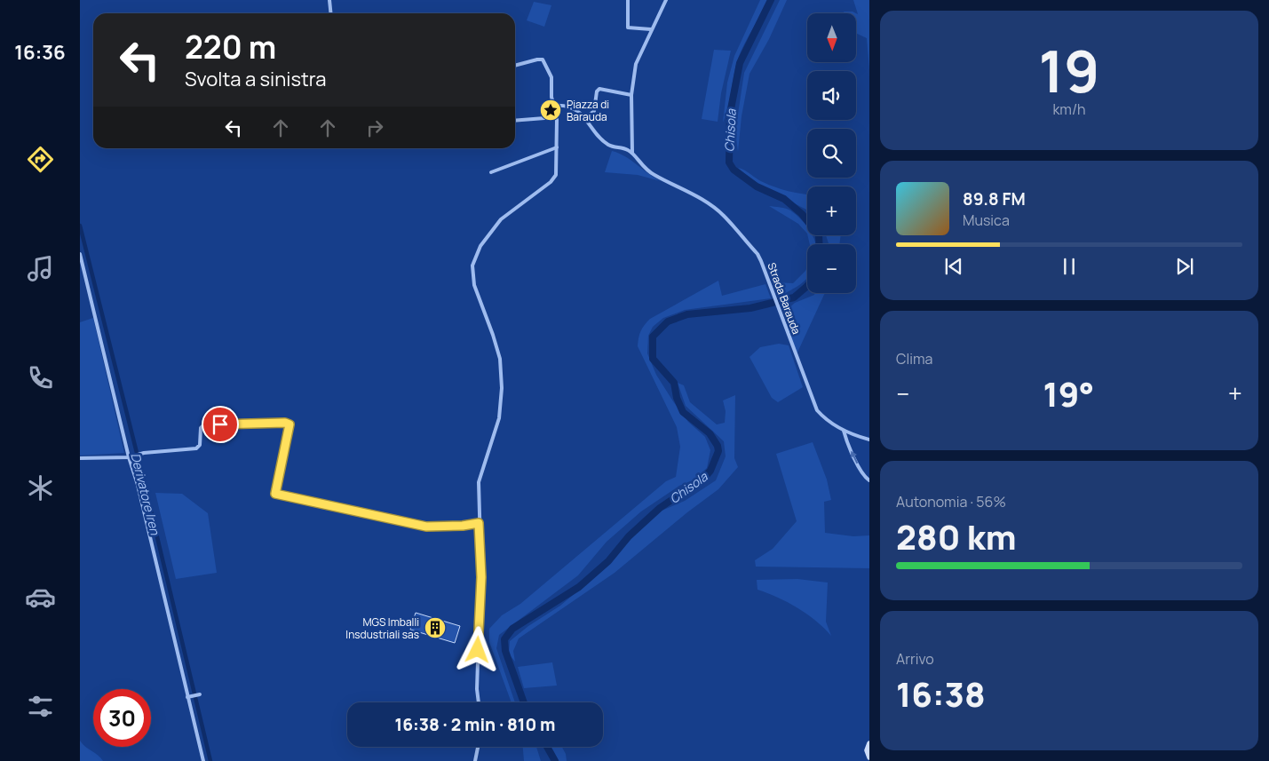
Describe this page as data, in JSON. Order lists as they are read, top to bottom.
{
  "streets": {
    "street": ["Strada Barauda"]
  },
  "water": ["Chisola", "Derivatore Iren"],
  "places": {
    "place": ["Piazza di Barauda"],
    "building": ["MGS Imballi Insdustriali sas"]
  },
  "north": "bottom",
  "page": {
    "tabs": "16:36",
    "tile": [
      ["19", "km/h"],
      "Clima",
      ["Autonomia · 56%", "280 km"],
      ["Arrivo", "16:38"]
    ],
    "map_buttons": ["+", "−"],
    "turn": ["220 m", "Svolta a sinistra"],
    "song": ["89.8 FM", "Musica"],
    "heat": ["−", "19°", "+"],
    "limit": "30",
    "trip": "16:38 · 2 min · 810 m"
  }
}
